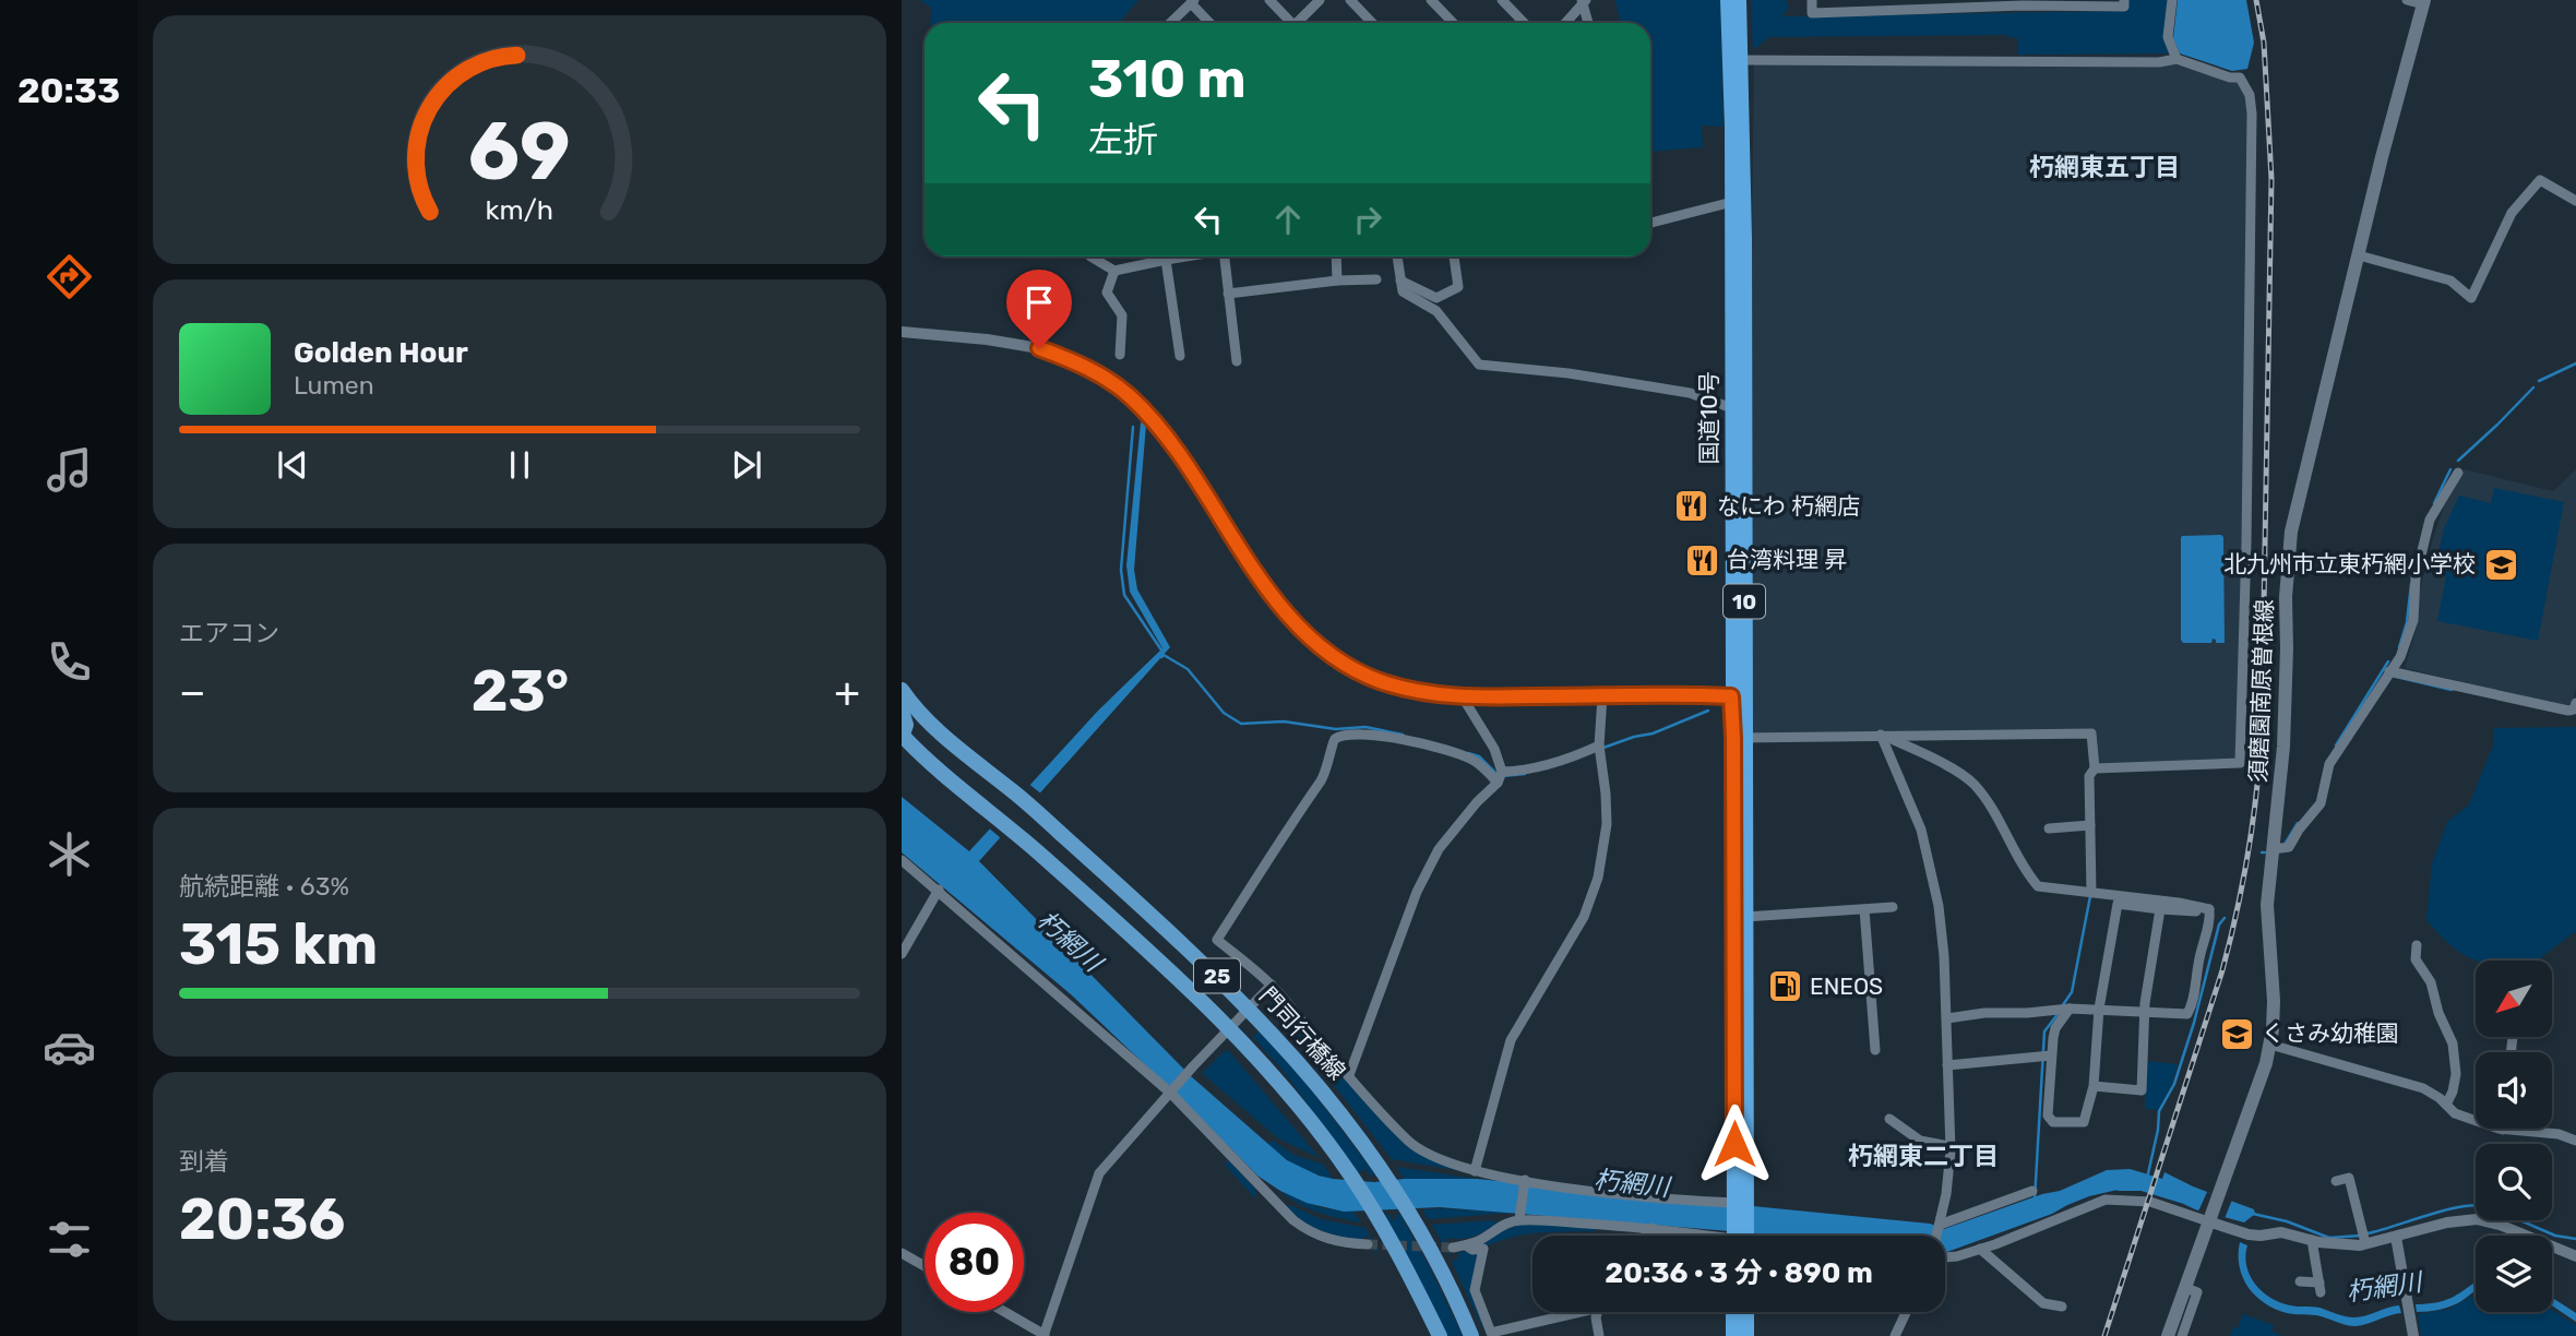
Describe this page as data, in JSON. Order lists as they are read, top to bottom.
{
  "streets": {
    "highway": ["国道10号", "10"],
    "main road": ["須磨園南原曽根線", "25", "門司行橋線"]
  },
  "districts": ["朽網東五丁目", "朽網東二丁目"],
  "water": ["朽網川"],
  "places": {
    "restaurant": ["なにわ 朽網店", "台湾料理 昇"],
    "school or university": ["北九州市立東朽網小学校", "くさみ幼稚園"],
    "fuel station": ["ENEOS"]
  },
  "north": "bottom left",
  "page": {
    "tabs": "20:33",
    "turn": ["310 m", "左折"],
    "song": ["Golden Hour", "Lumen"],
    "tile": [
      "エアコン",
      ["航続距離 · 63%", "315 km"],
      ["到着", "20:36"]
    ],
    "heat": ["−", "23°", "+"],
    "limit": "80",
    "trip": "20:36 · 3 分 · 890 m",
    "gauge": ["69", "km/h"]
  }
}
